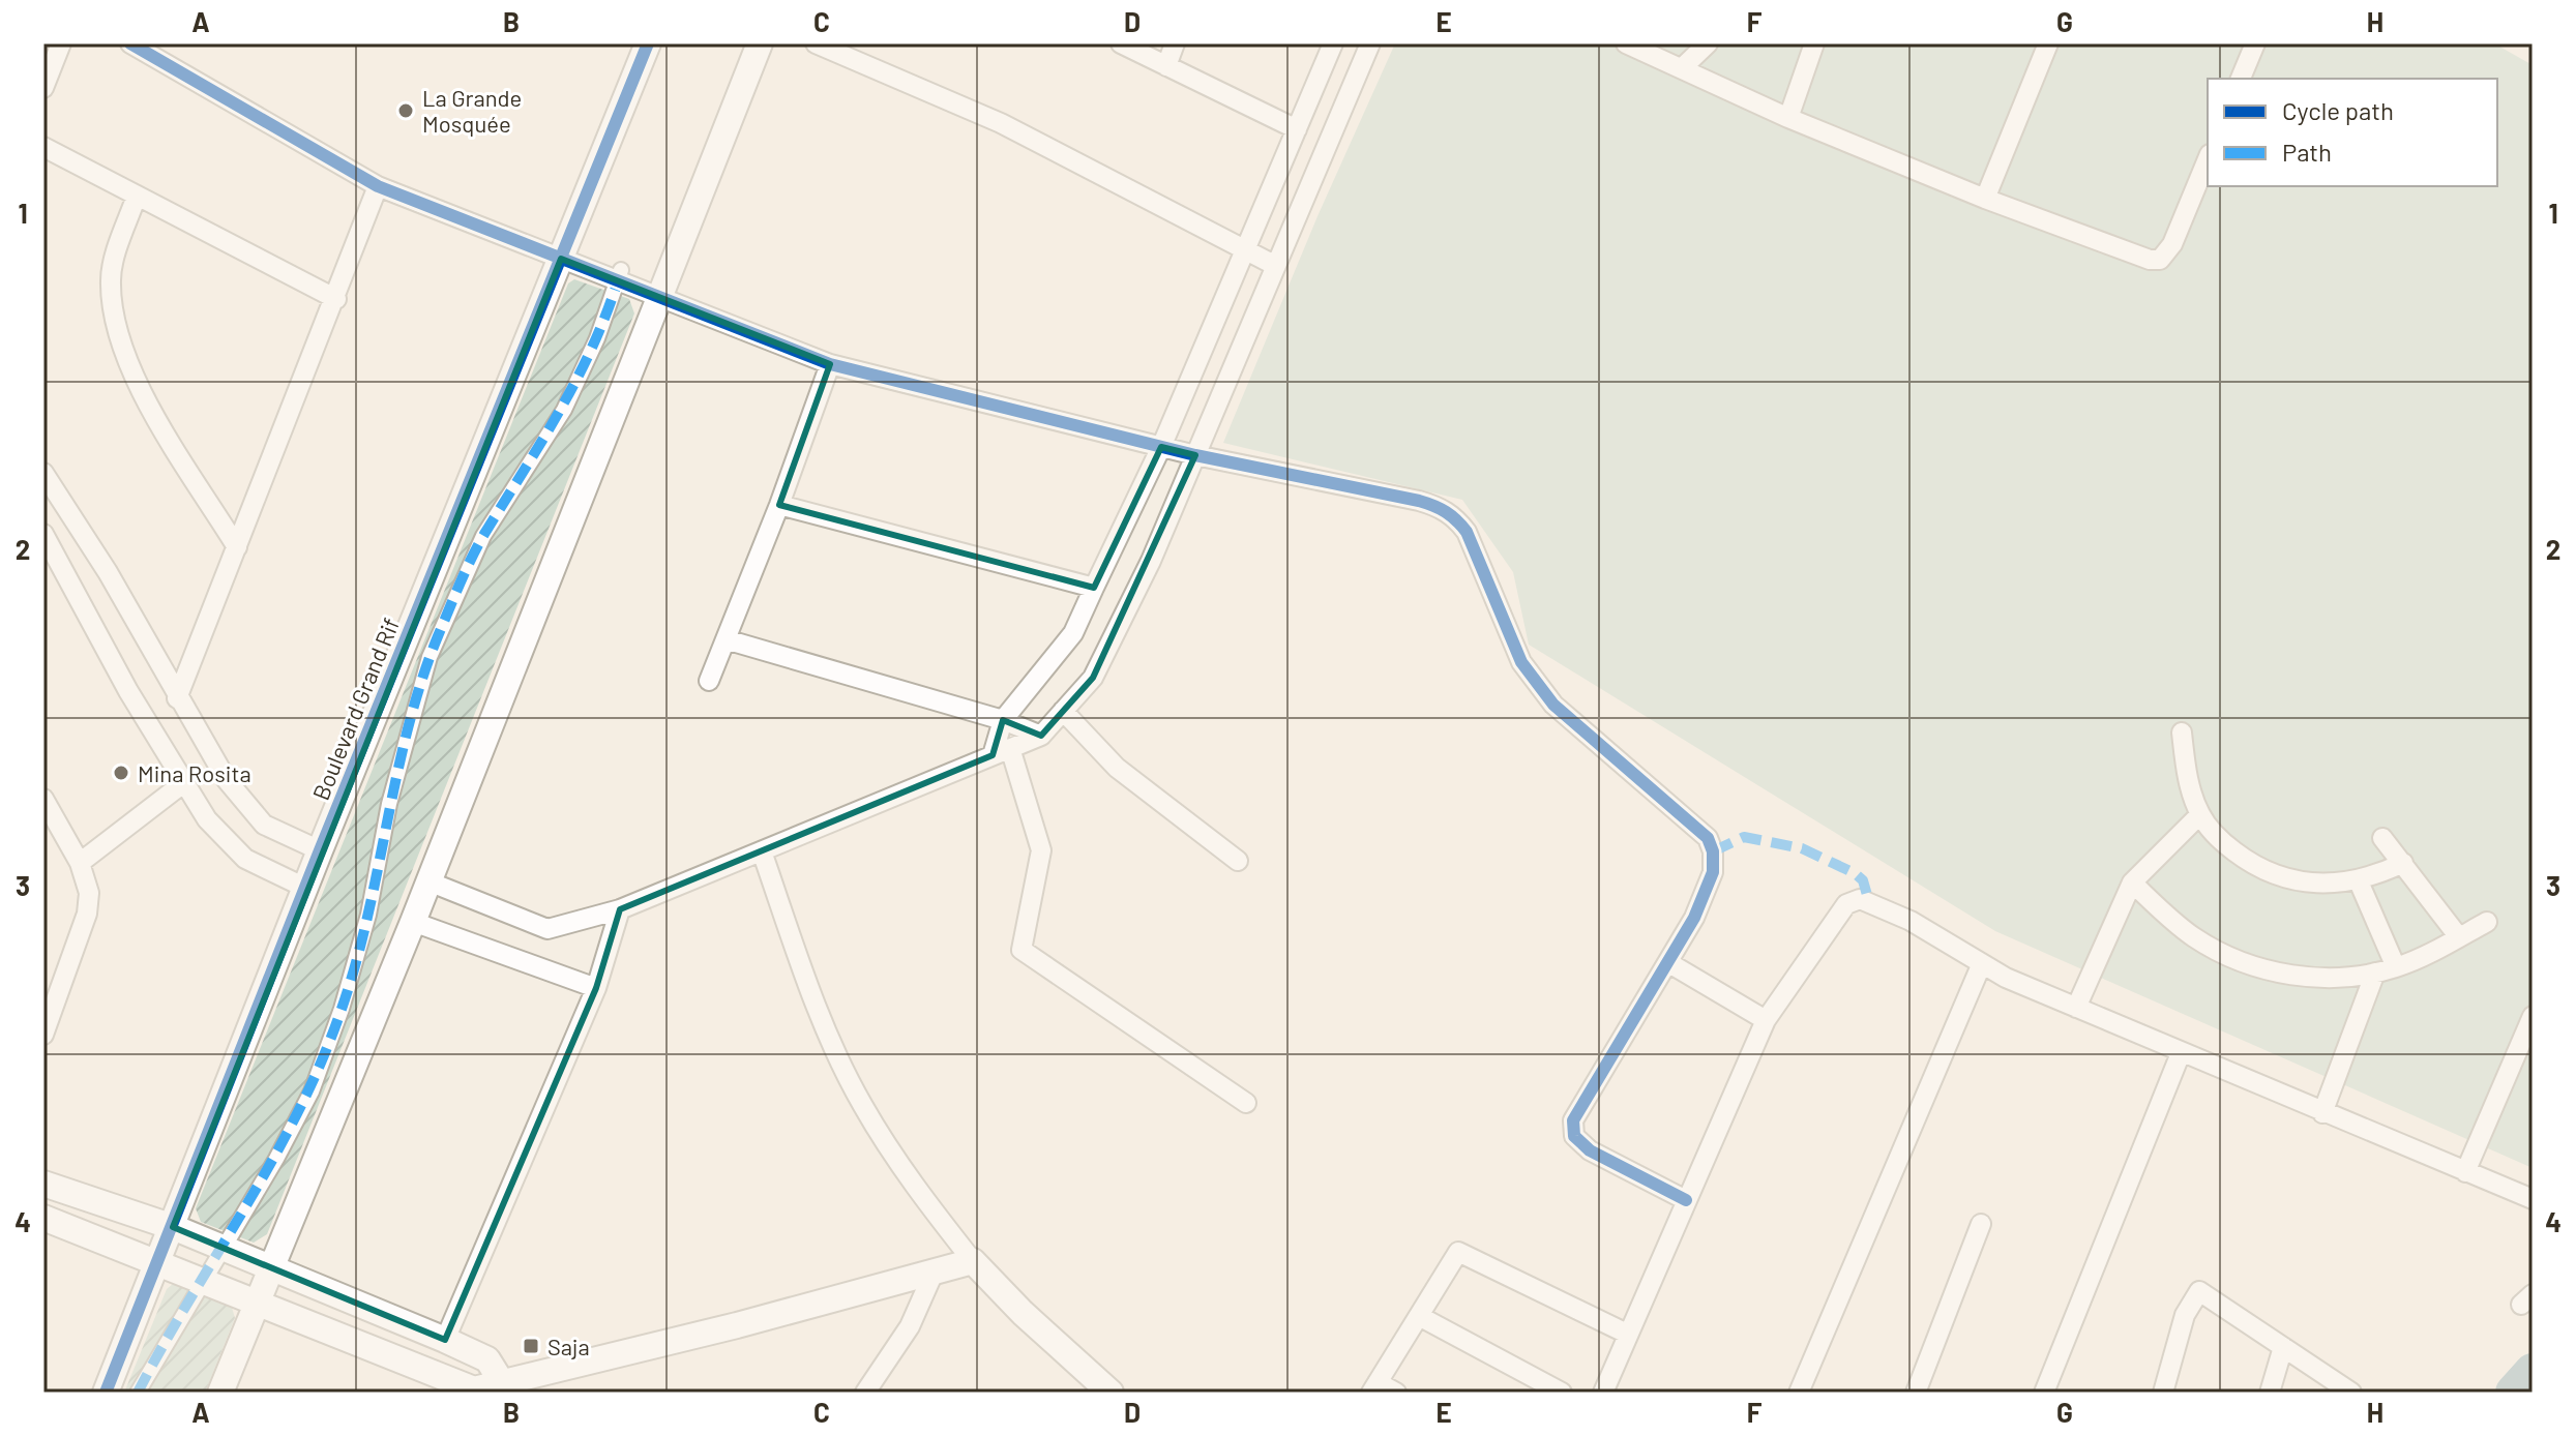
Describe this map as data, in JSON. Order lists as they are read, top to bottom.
{
  "streets": {
    "street": ["Boulevard Grand Rif"]
  },
  "places": {
    "other": ["La Grande Mosquée", "Mina Rosita"],
    "transit": ["Saja"]
  },
  "legend": ["Cycle path", "Path"],
  "grid": {
    "columns": [
      "A",
      "B",
      "C",
      "D",
      "E",
      "F",
      "G",
      "H"
    ],
    "rows": [
      "1",
      "2",
      "3",
      "4"
    ]
  }
}
